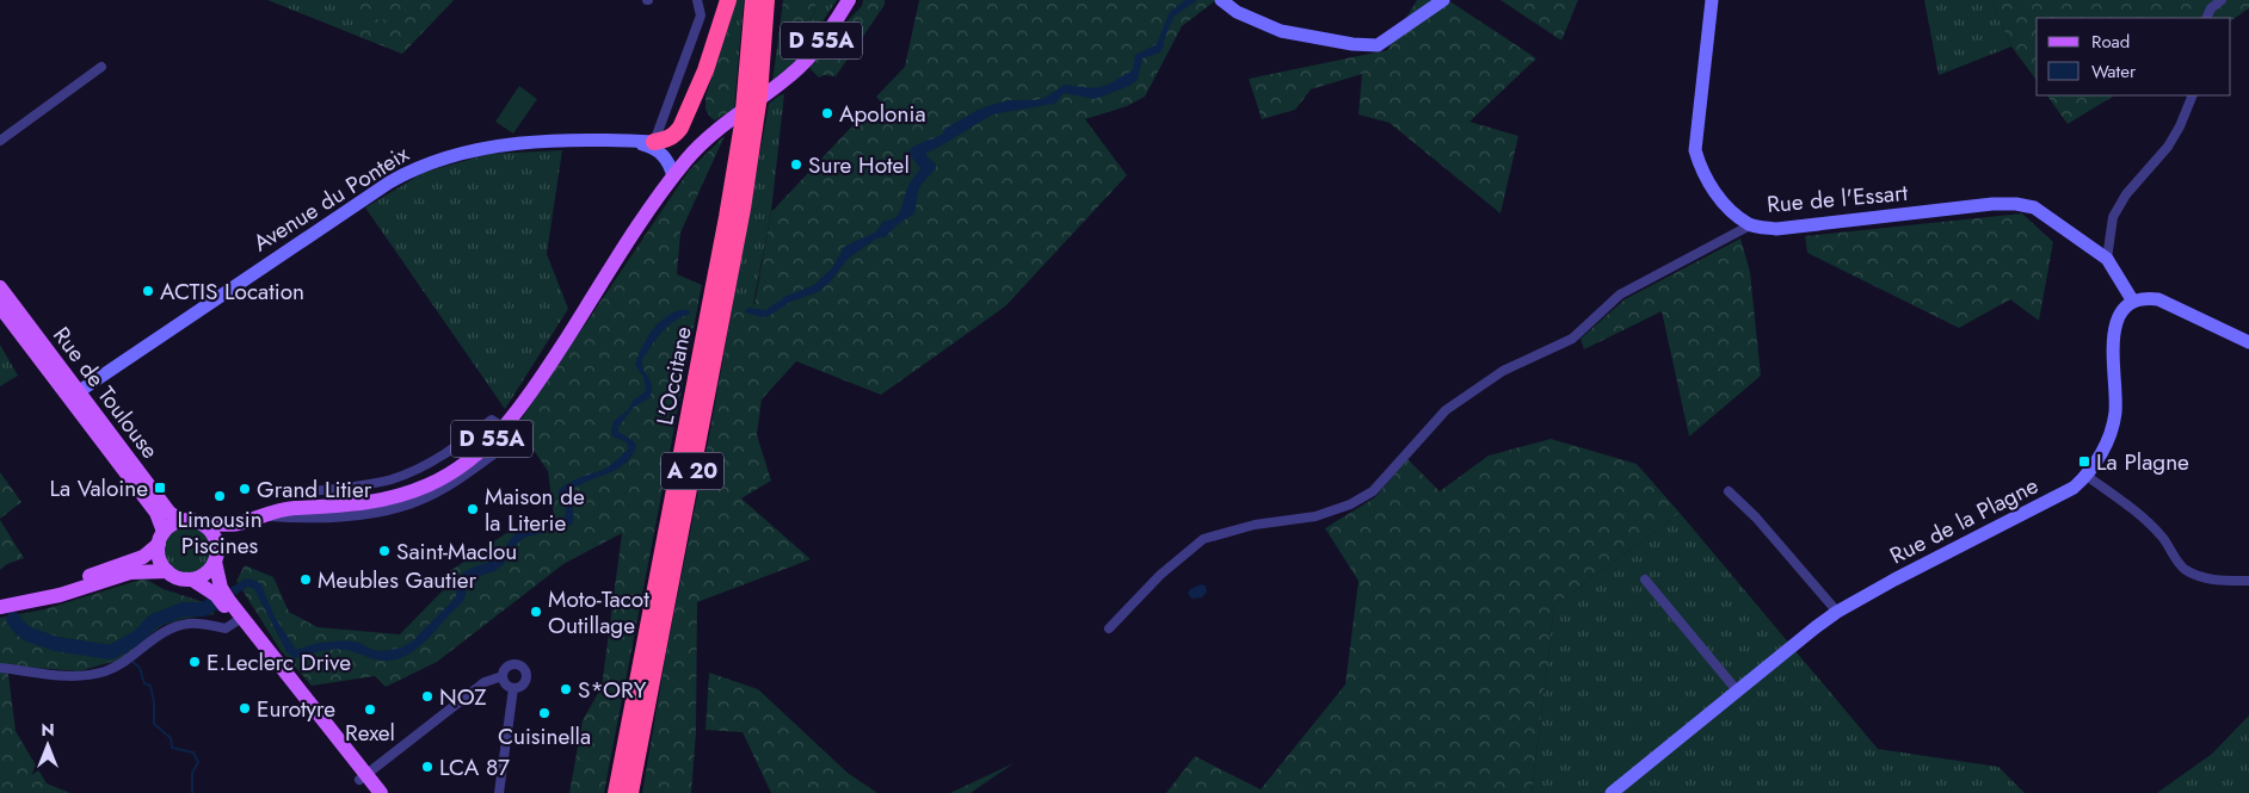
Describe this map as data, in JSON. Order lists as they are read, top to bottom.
{
  "streets": {
    "highway": ["L'Occitane", "A 20"],
    "main road": ["D 55A", "Rue de Toulouse"],
    "street": ["Avenue du Ponteix", "Rue de l'Essart", "Rue de la Plagne"]
  },
  "crossings": [
    ["D 55A", "Rue de Toulouse"],
    ["Avenue du Ponteix", "Rue de Toulouse"],
    ["Rue de l'Essart", "Rue de la Plagne"]
  ],
  "places": {
    "other": [
      "Apolonia",
      "Sure Hotel",
      "ACTIS Location",
      "Grand Litier",
      "Limousin Piscines",
      "Maison de la Literie",
      "Saint-Maclou",
      "Meubles Gautier",
      "Moto-Tacot Outillage",
      "E.Leclerc Drive",
      "S*ORY",
      "NOZ",
      "Eurotyre",
      "Rexel",
      "Cuisinella",
      "LCA 87"
    ],
    "transit": ["La Plagne", "La Valoine"]
  },
  "legend": ["Road", "Water"],
  "north": "top"
}
